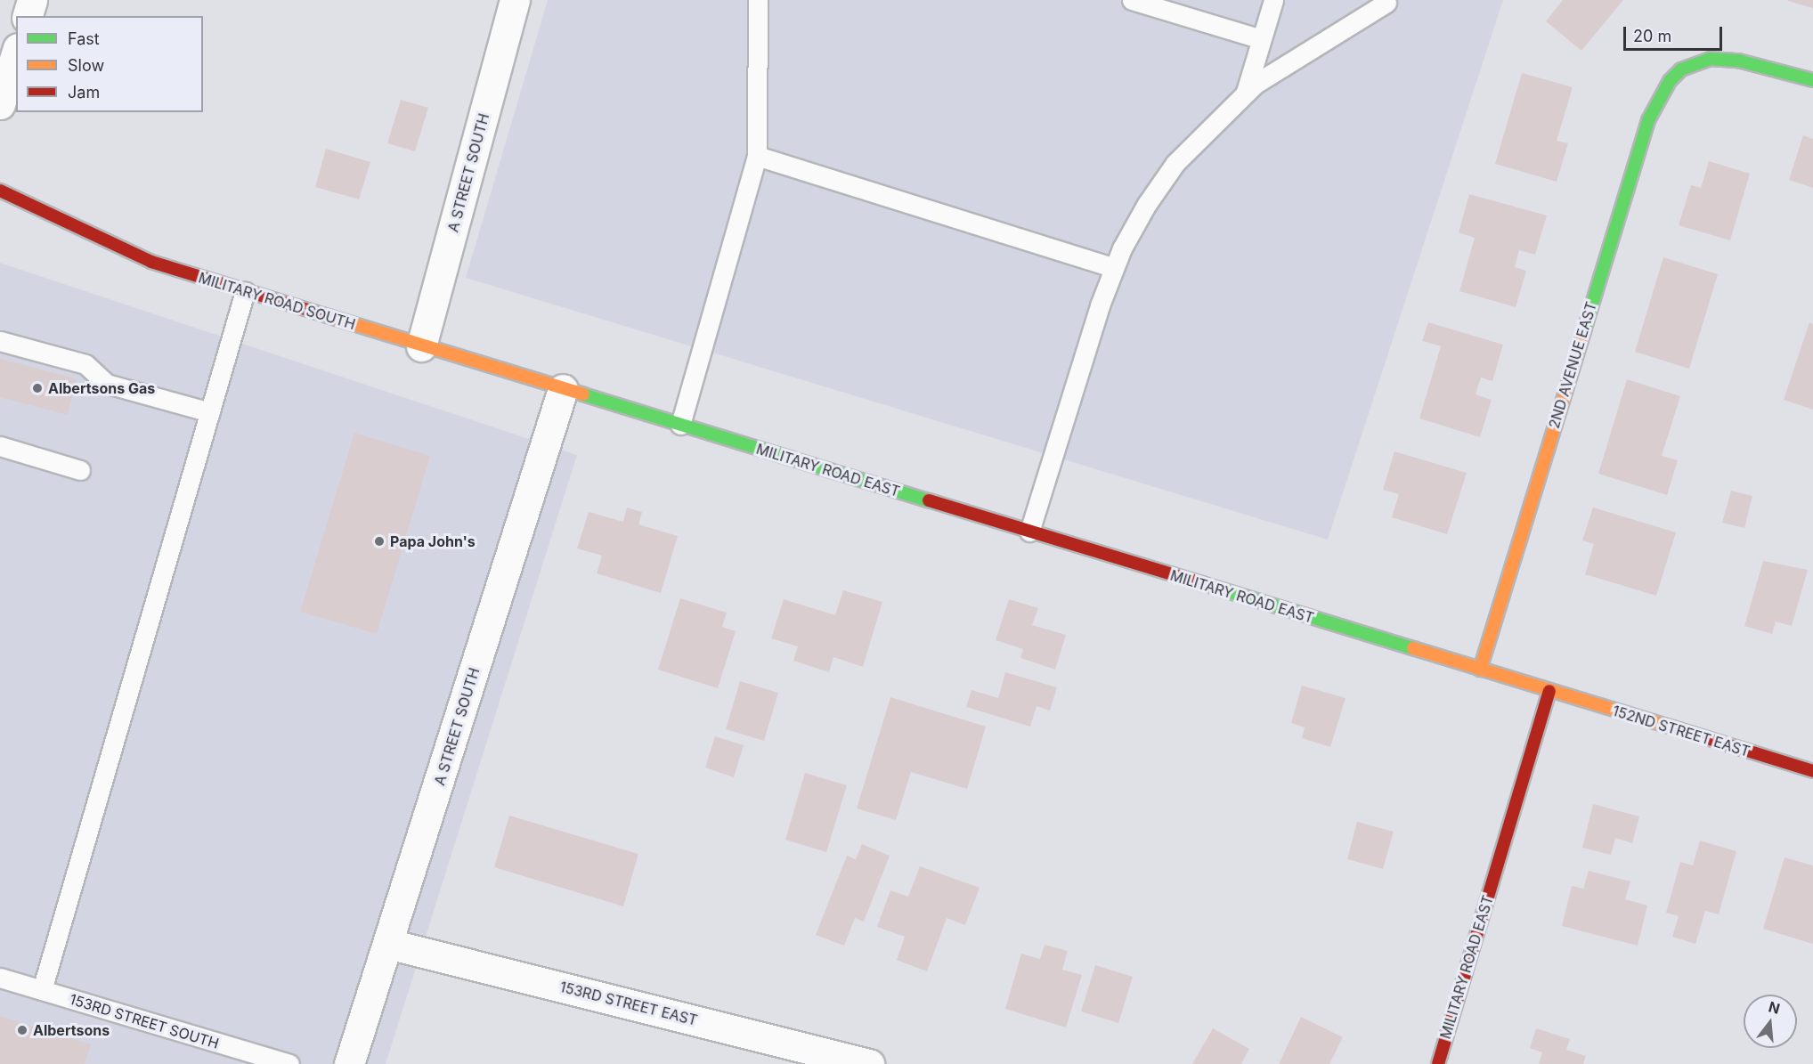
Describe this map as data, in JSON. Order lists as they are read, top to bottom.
{
  "streets": {
    "main road": [
      "MILITARY ROAD SOUTH",
      "2ND AVENUE EAST",
      "MILITARY ROAD EAST",
      "152ND STREET EAST"
    ],
    "street": ["A STREET SOUTH", "153RD STREET EAST"],
    "lane": ["153RD STREET SOUTH"]
  },
  "crossings": [
    ["A STREET SOUTH", "MILITARY ROAD SOUTH"],
    ["A STREET SOUTH", "MILITARY ROAD EAST"],
    ["A STREET SOUTH", "153RD STREET EAST"],
    ["MILITARY ROAD SOUTH", "MILITARY ROAD EAST"],
    ["2ND AVENUE EAST", "MILITARY ROAD EAST"],
    ["MILITARY ROAD EAST", "152ND STREET EAST"]
  ],
  "places": ["Albertsons Gas", "Papa John's", "Albertsons"],
  "legend": ["Fast", "Slow", "Jam"],
  "scale_bar": "20 m",
  "north": "top"
}
